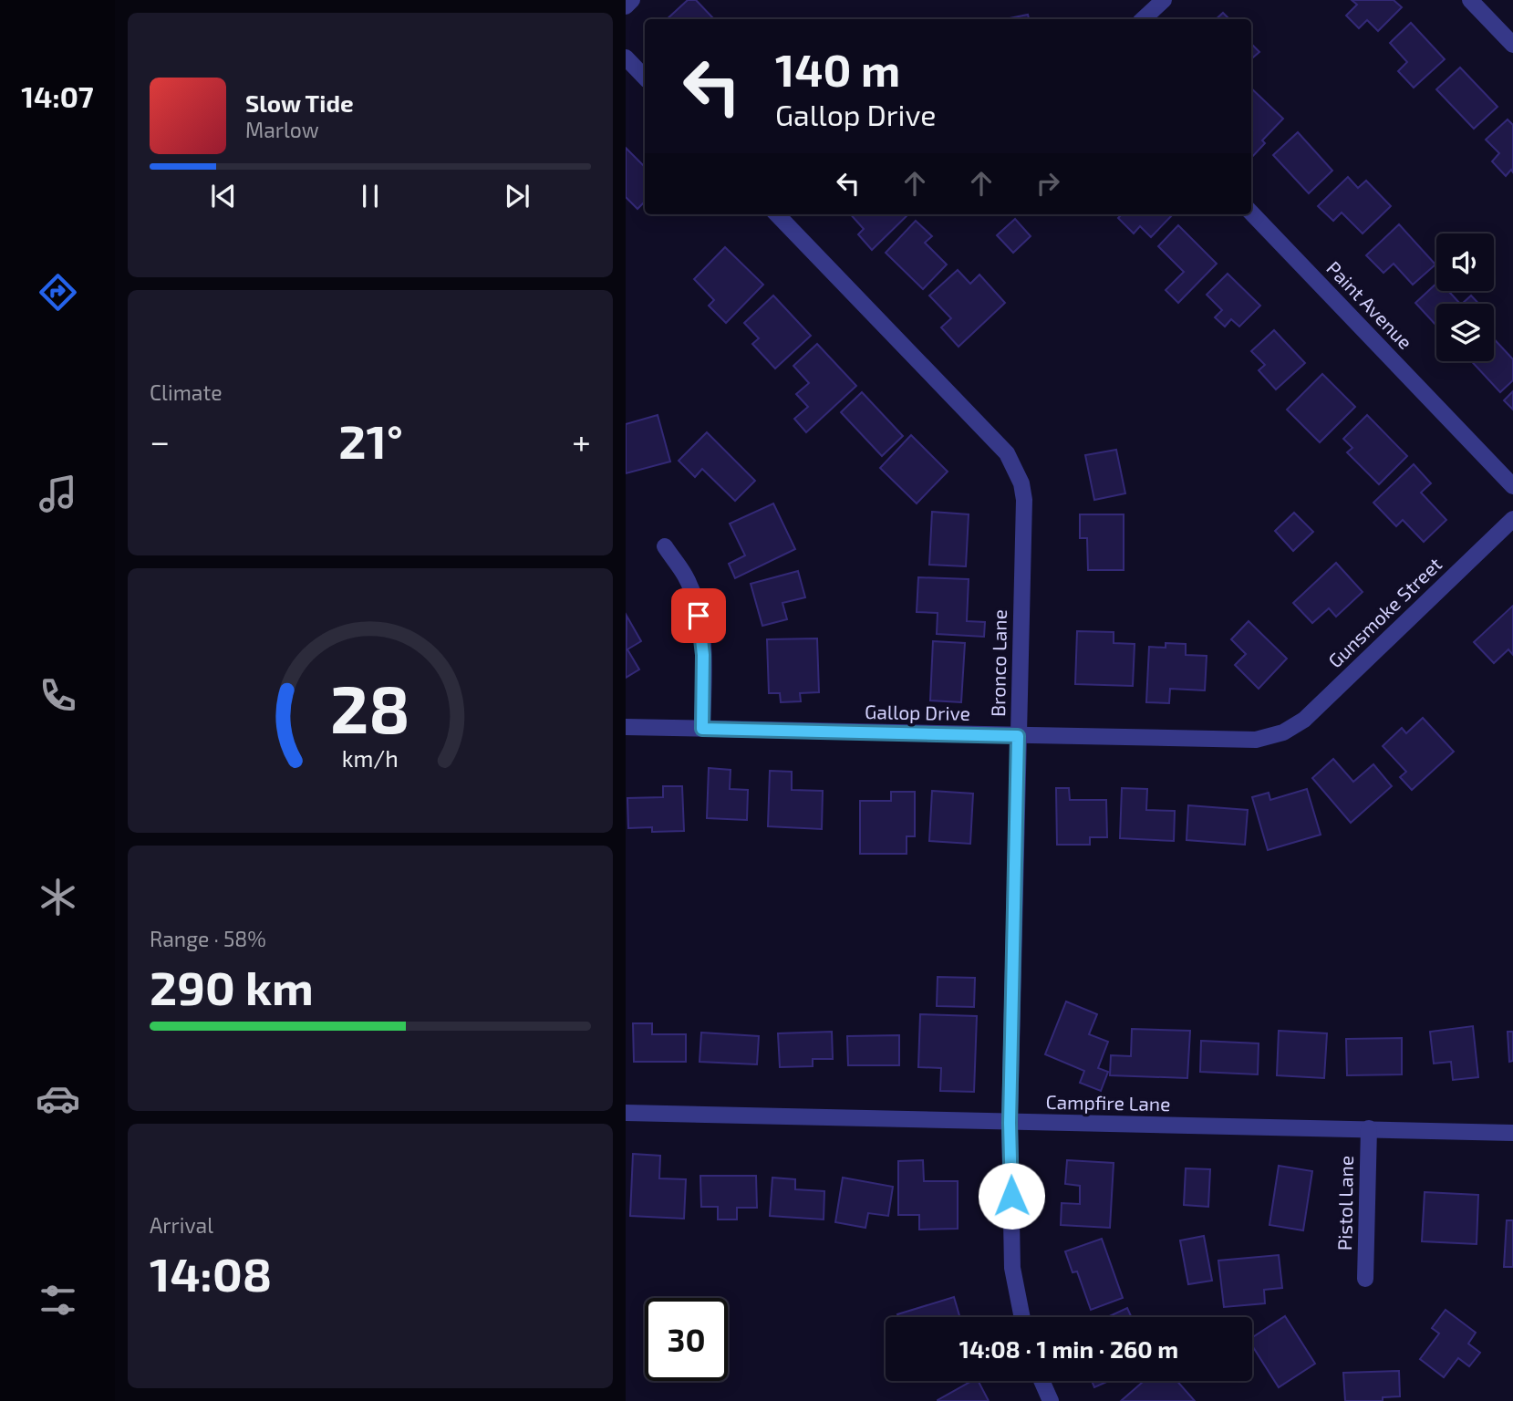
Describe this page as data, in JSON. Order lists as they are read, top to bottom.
{
  "streets": {
    "street": [
      "Paint Avenue",
      "Gunsmoke Street",
      "Bronco Lane",
      "Gallop Drive",
      "Campfire Lane",
      "Pistol Lane"
    ]
  },
  "crossings": [
    ["Gunsmoke Street", "Gallop Drive"],
    ["Bronco Lane", "Gallop Drive"],
    ["Bronco Lane", "Campfire Lane"],
    ["Campfire Lane", "Pistol Lane"]
  ],
  "page": {
    "tabs": "14:07",
    "turn": ["140 m", "Gallop Drive"],
    "song": ["Slow Tide", "Marlow"],
    "tile": [
      "Climate",
      ["Range · 58%", "290 km"],
      ["Arrival", "14:08"]
    ],
    "heat": ["−", "21°", "+"],
    "limit": "30",
    "trip": "14:08 · 1 min · 260 m",
    "gauge": ["28", "km/h"]
  }
}
